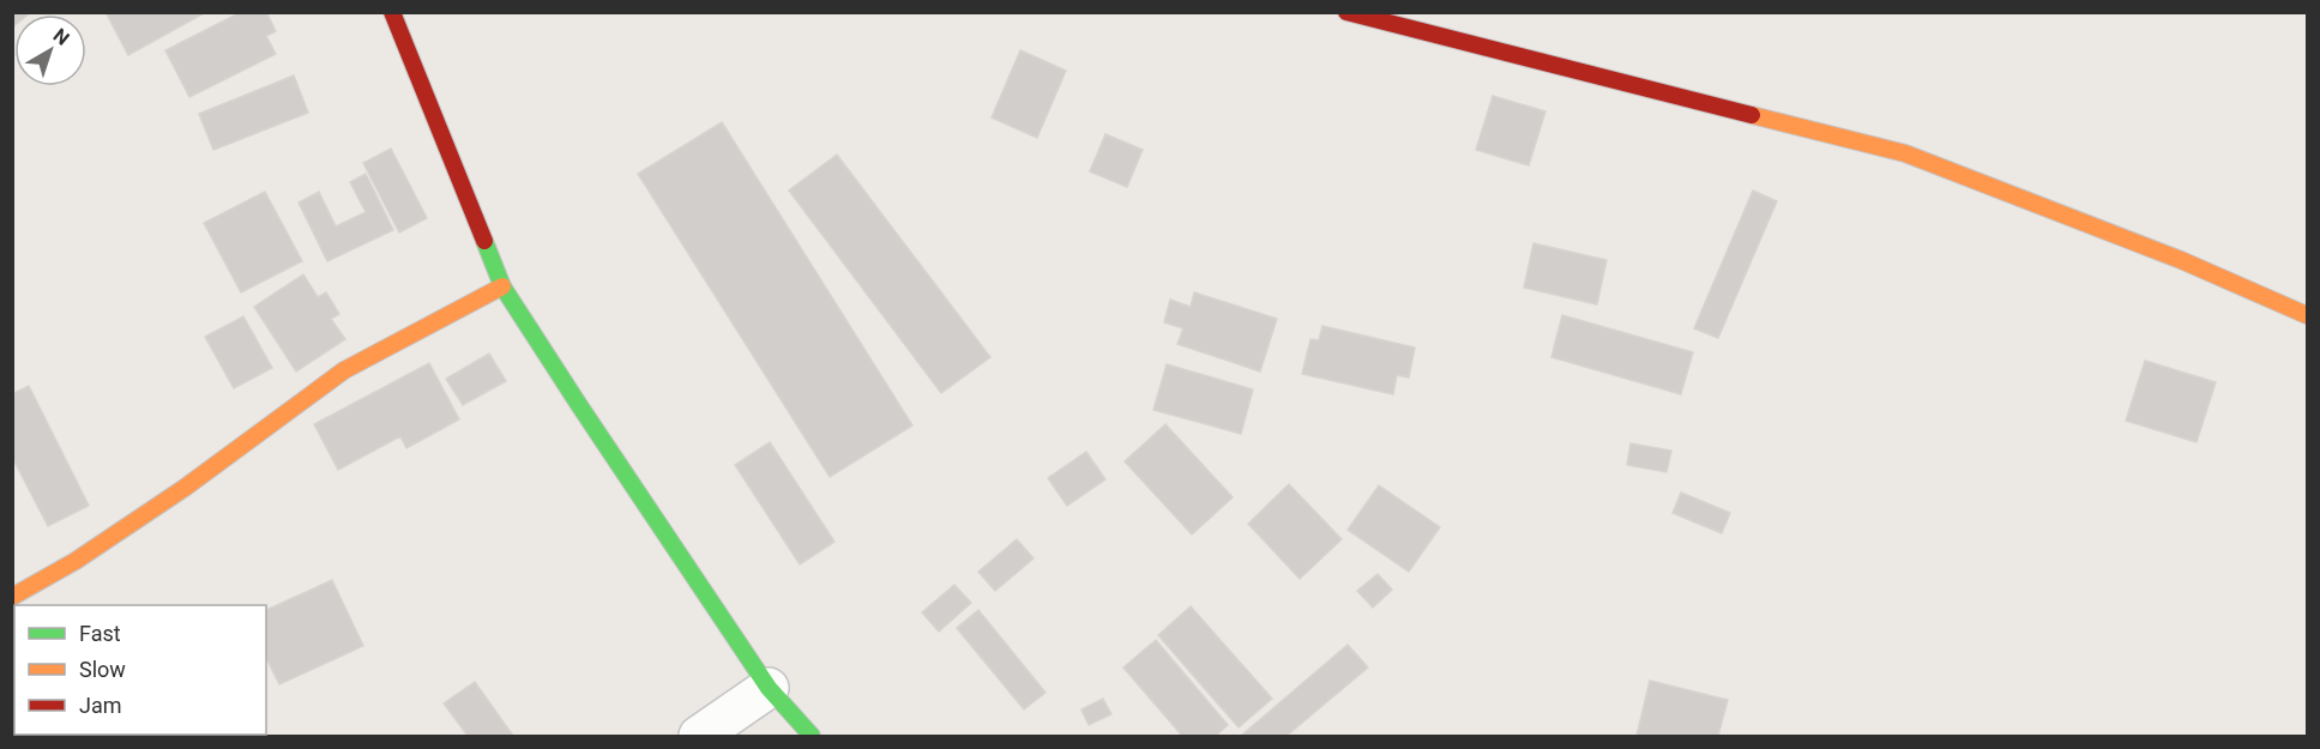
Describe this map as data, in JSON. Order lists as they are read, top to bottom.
{
  "legend": ["Fast", "Slow", "Jam"],
  "north": "top right"
}
